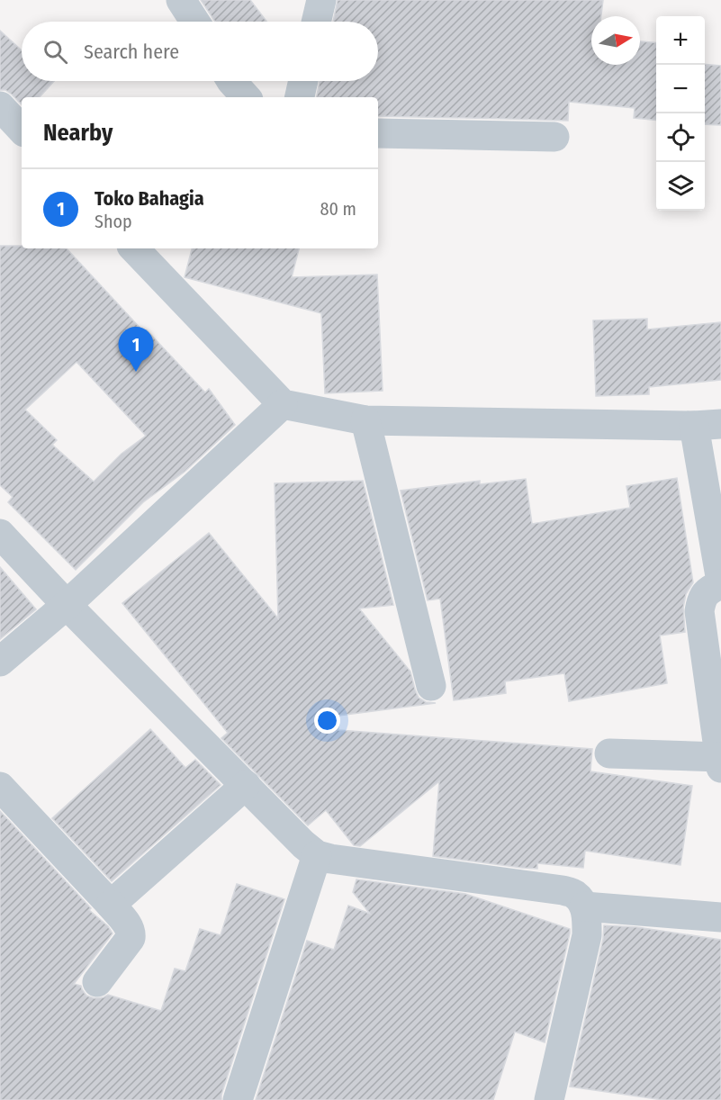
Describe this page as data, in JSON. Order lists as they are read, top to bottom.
{
  "north": "right",
  "page": {
    "map_buttons": ["+", "−"],
    "search": "Search here",
    "heading": "Nearby",
    "list": [
      {
        "mark": "1",
        "name": "Toko Bahagia",
        "note": "Shop",
        "value": "80 m"
      }
    ],
    "pins": "1"
  }
}
